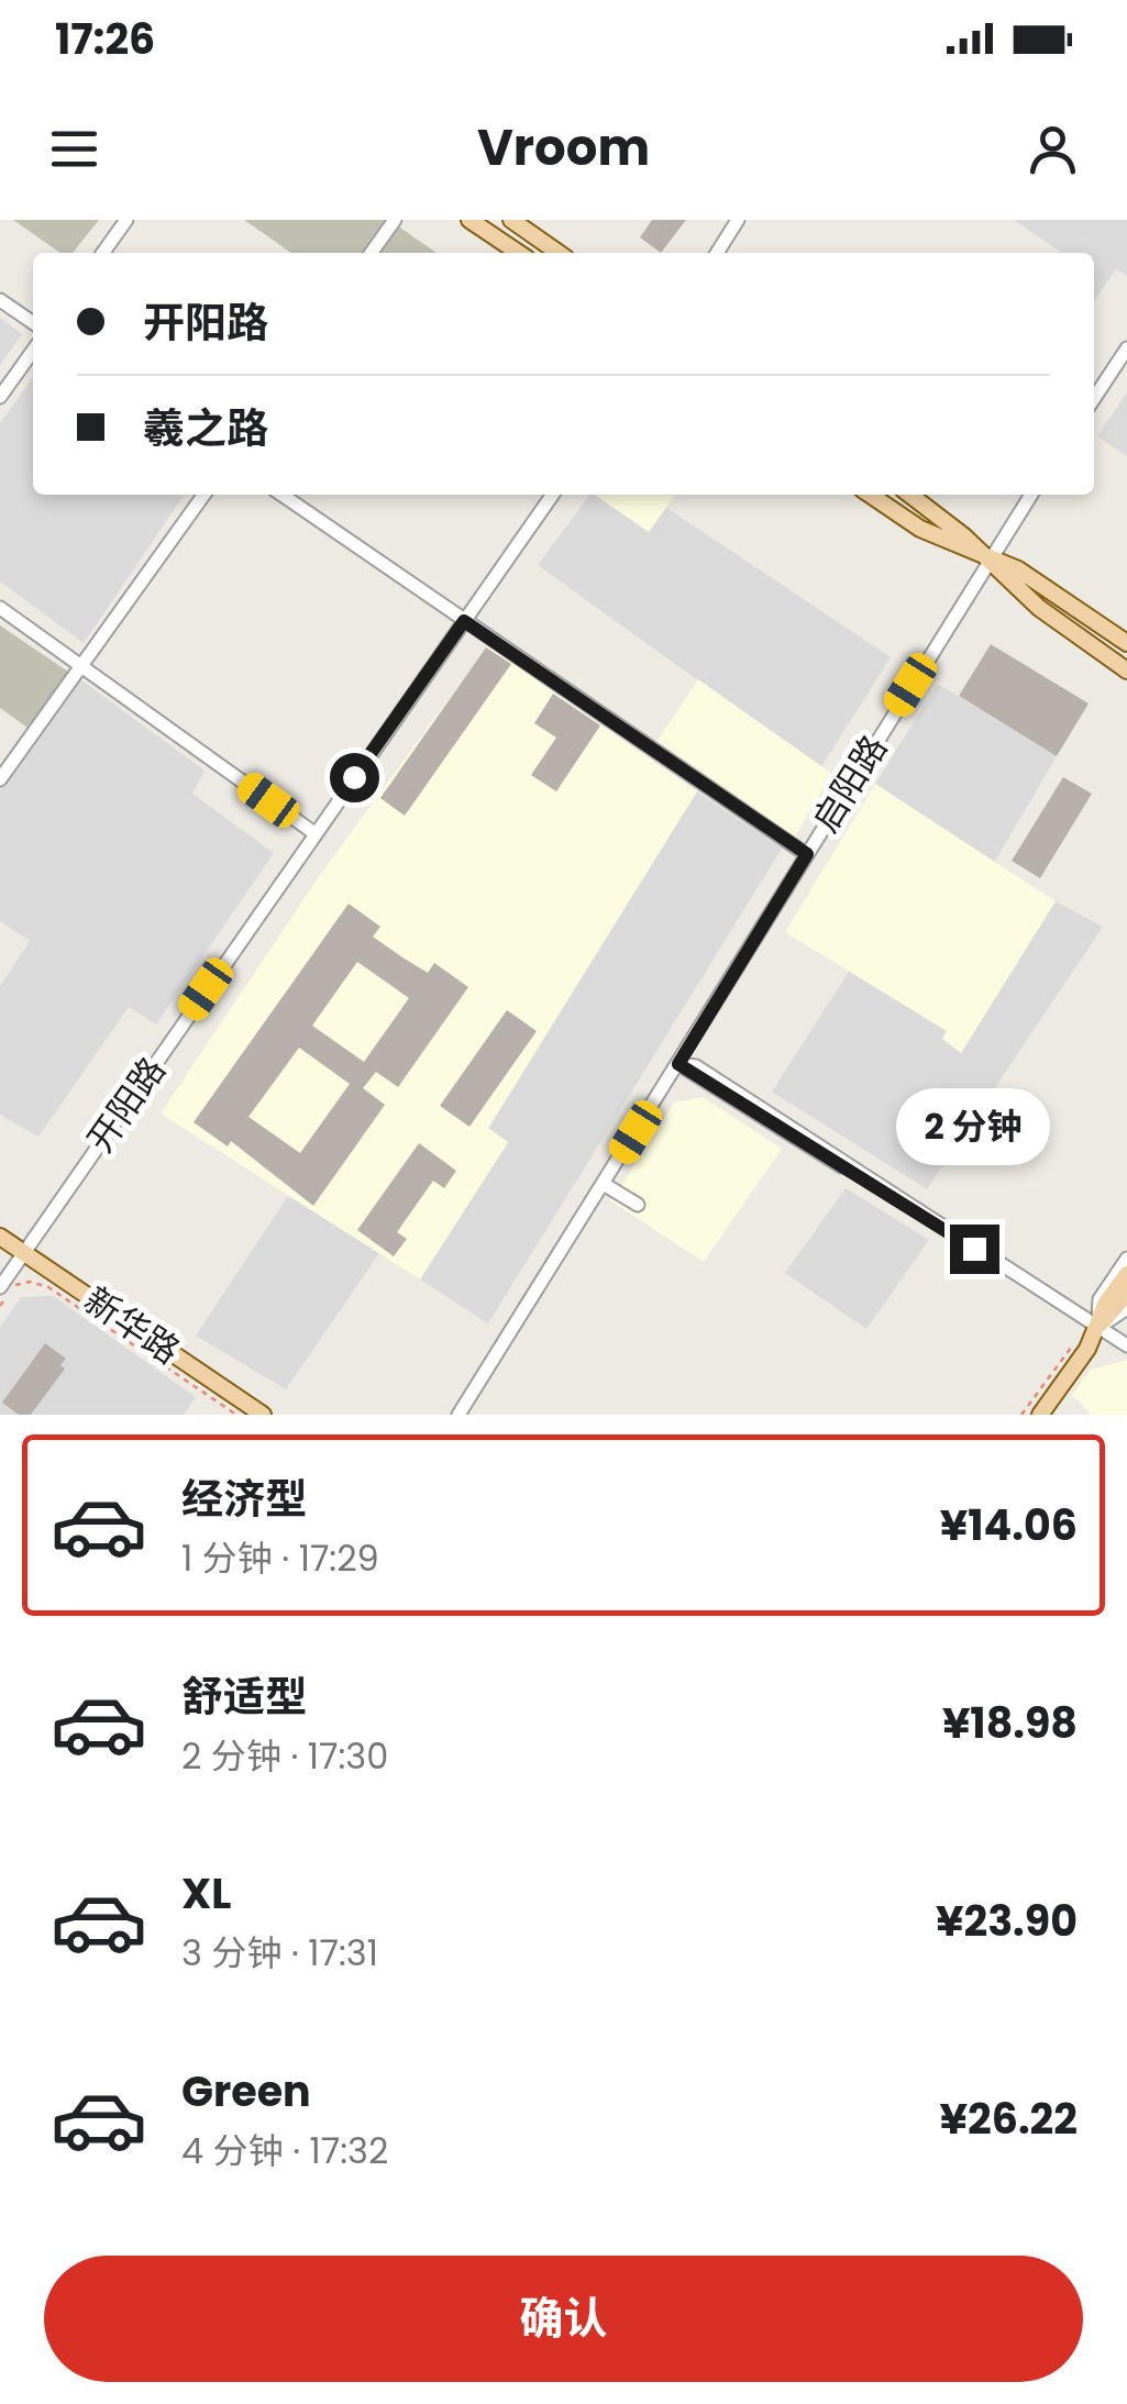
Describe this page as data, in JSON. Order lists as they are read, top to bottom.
{
  "streets": {
    "main road": ["新华路"],
    "street": ["启阳路", "开阳路"]
  },
  "crossings": [
    ["开阳路", "新华路"]
  ],
  "page": {
    "status": "17:26",
    "header": "Vroom",
    "banner": ["开阳路", "羲之路"],
    "bubble": "2 分钟",
    "list": [
      {
        "name": "经济型",
        "note": "1 分钟 · 17:29",
        "value": "¥14.06"
      },
      {
        "name": "舒适型",
        "note": "2 分钟 · 17:30",
        "value": "¥18.98"
      },
      {
        "name": "XL",
        "note": "3 分钟 · 17:31",
        "value": "¥23.90"
      },
      {
        "name": "Green",
        "note": "4 分钟 · 17:32",
        "value": "¥26.22"
      }
    ],
    "buttons": "确认"
  }
}
